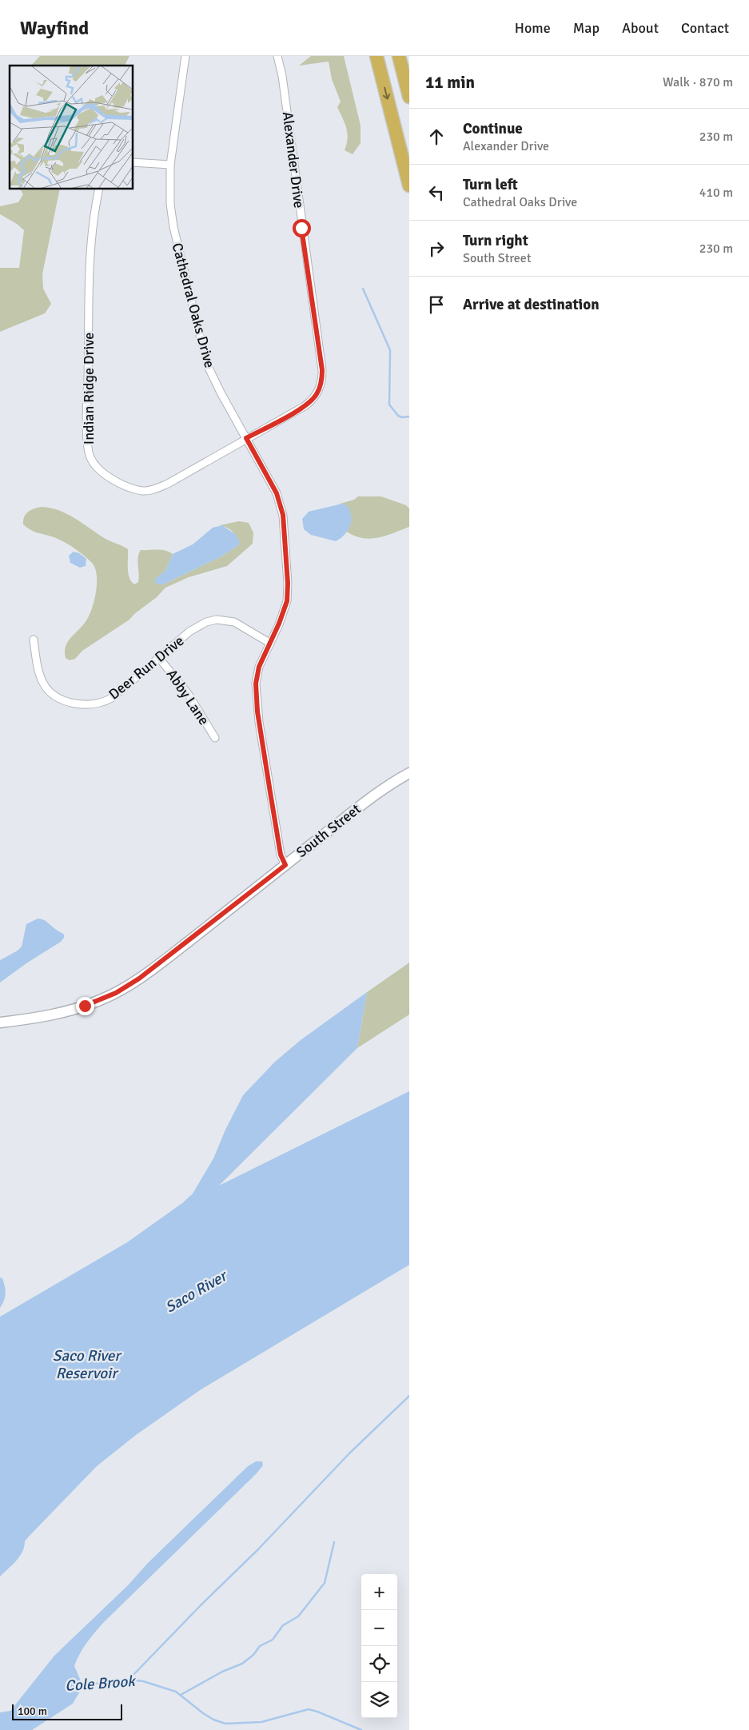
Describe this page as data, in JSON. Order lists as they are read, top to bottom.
{
  "streets": {
    "street": [
      "Alexander Drive",
      "Cathedral Oaks Drive",
      "Indian Ridge Drive",
      "Deer Run Drive",
      "Abby Lane",
      "South Street"
    ]
  },
  "crossings": [
    ["Alexander Drive", "Cathedral Oaks Drive"],
    ["Alexander Drive", "Indian Ridge Drive"],
    ["Cathedral Oaks Drive", "Indian Ridge Drive"],
    ["Cathedral Oaks Drive", "Deer Run Drive"],
    ["Cathedral Oaks Drive", "South Street"],
    ["Deer Run Drive", "Abby Lane"]
  ],
  "water": ["Saco River", "Saco River Reservoir", "Cole Brook"],
  "scale_bar": "100 m",
  "page": {
    "header": "Wayfind",
    "nav": [
      "Home",
      "Map",
      "About",
      "Contact"
    ],
    "heading": ["11 min", "Walk · 870 m"],
    "list": [
      ["Continue", "Alexander Drive", "230 m"],
      ["Turn left", "Cathedral Oaks Drive", "410 m"],
      ["Turn right", "South Street", "230 m"],
      "Arrive at destination"
    ],
    "map_buttons": ["+", "−"],
    "scale": "100 m"
  }
}
